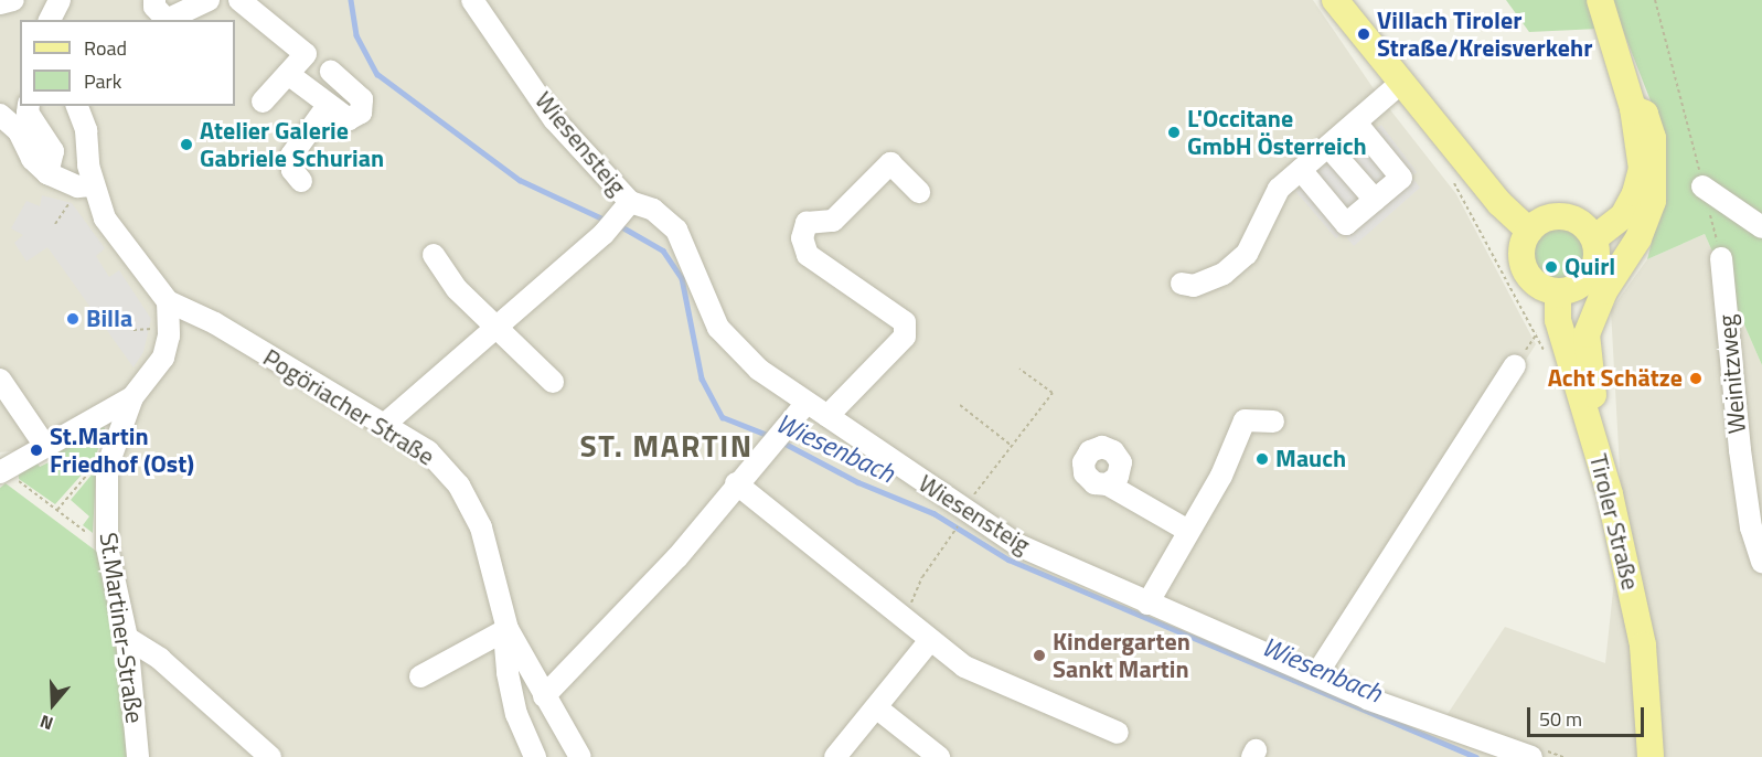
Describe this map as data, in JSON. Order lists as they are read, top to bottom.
{
  "streets": {
    "main road": ["Tiroler Straße"],
    "street": [
      "Wiesensteig",
      "Weinitzweg",
      "Pogöriacher Straße",
      "St.Martiner-Straße"
    ]
  },
  "crossings": [
    ["Pogöriacher Straße", "St.Martiner-Straße"]
  ],
  "districts": ["ST. MARTIN"],
  "water": ["Wiesenbach"],
  "places": [
    "Villach Tiroler Straße/Kreisverkehr",
    "L'Occitane GmbH Österreich",
    "Atelier Galerie Gabriele Schurian",
    "Quirl",
    "Billa",
    "Acht Schätze",
    "St.Martin Friedhof (Ost)",
    "Mauch",
    "Kindergarten Sankt Martin"
  ],
  "legend": ["Road", "Park"],
  "scale_bar": "50 m",
  "north": "bottom"
}
